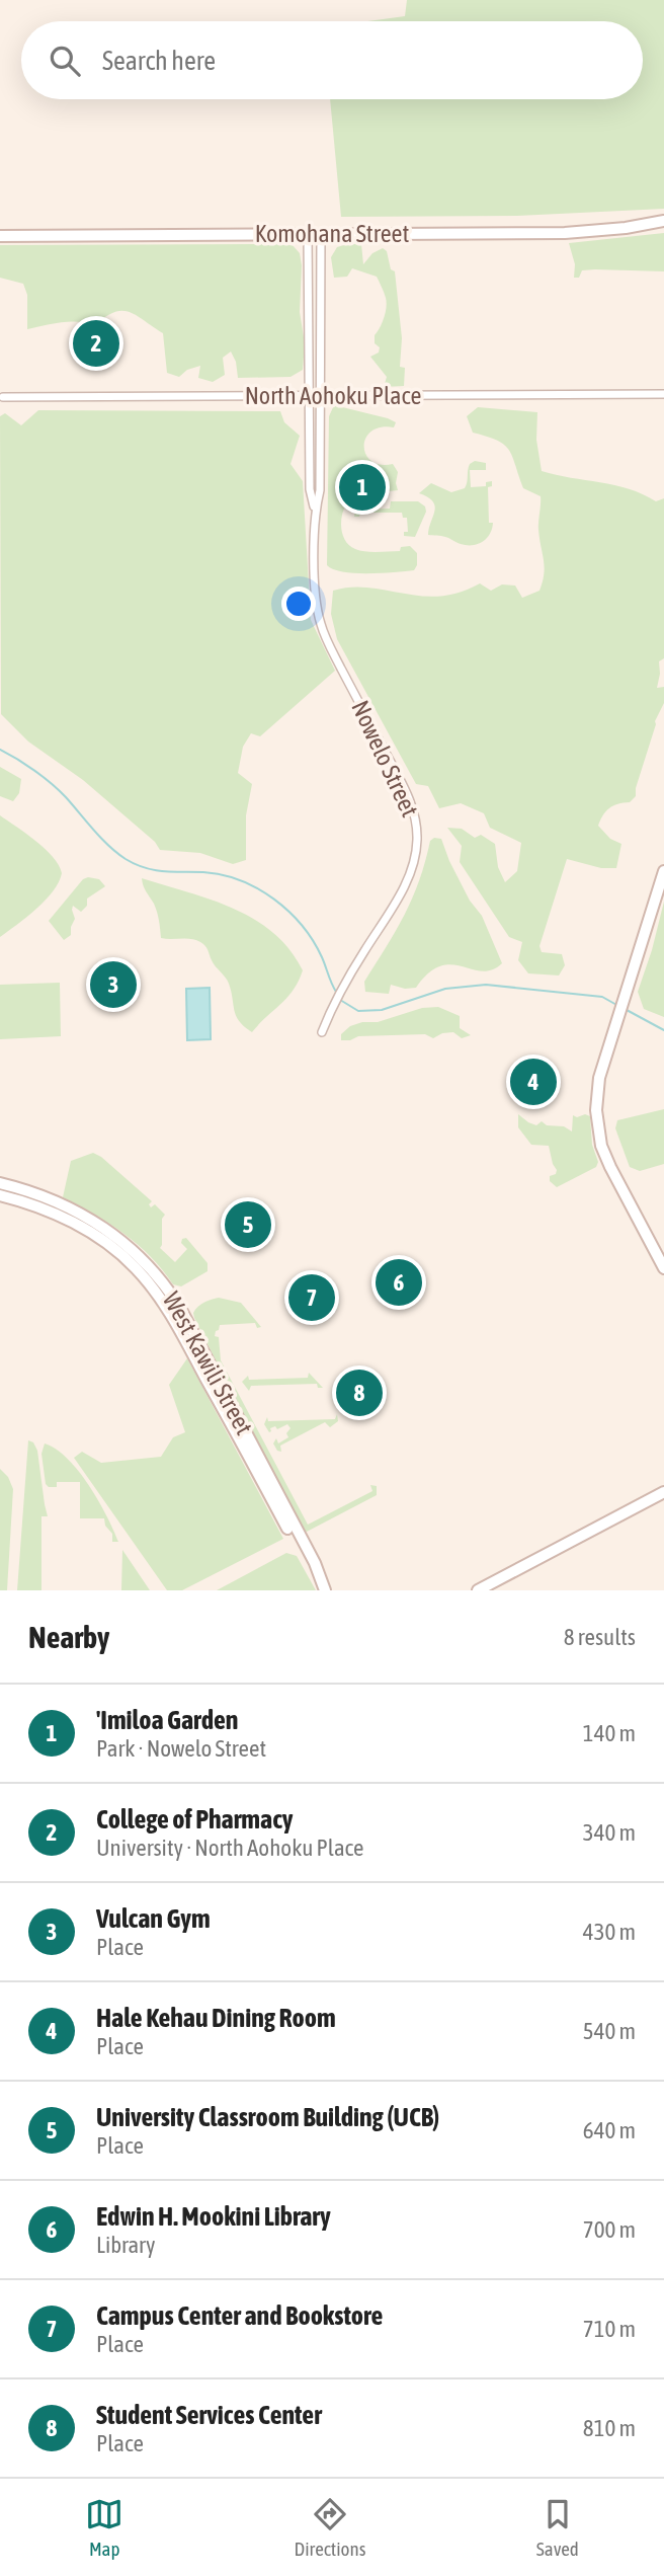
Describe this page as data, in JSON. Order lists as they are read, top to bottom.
{
  "streets": {
    "street": [
      "Komohana Street",
      "North Aohoku Place",
      "Nowelo Street",
      "West Kawili Street"
    ]
  },
  "crossings": [
    ["Komohana Street", "Nowelo Street"],
    ["North Aohoku Place", "Nowelo Street"]
  ],
  "page": {
    "search": "Search here",
    "pins": [
      "2",
      "1",
      "3",
      "4",
      "5",
      "6",
      "7",
      "8"
    ],
    "heading": ["Nearby", "8 results"],
    "list": [
      {
        "mark": "1",
        "name": "'Imiloa Garden",
        "note": "Park · Nowelo Street",
        "value": "140 m"
      },
      {
        "mark": "2",
        "name": "College of Pharmacy",
        "note": "University · North Aohoku Place",
        "value": "340 m"
      },
      {
        "mark": "3",
        "name": "Vulcan Gym",
        "note": "Place",
        "value": "430 m"
      },
      {
        "mark": "4",
        "name": "Hale Kehau Dining Room",
        "note": "Place",
        "value": "540 m"
      },
      {
        "mark": "5",
        "name": "University Classroom Building (UCB)",
        "note": "Place",
        "value": "640 m"
      },
      {
        "mark": "6",
        "name": "Edwin H. Mookini Library",
        "note": "Library",
        "value": "700 m"
      },
      {
        "mark": "7",
        "name": "Campus Center and Bookstore",
        "note": "Place",
        "value": "710 m"
      },
      {
        "mark": "8",
        "name": "Student Services Center",
        "note": "Place",
        "value": "810 m"
      }
    ],
    "nav": ["Map", "Directions", "Saved"]
  }
}
